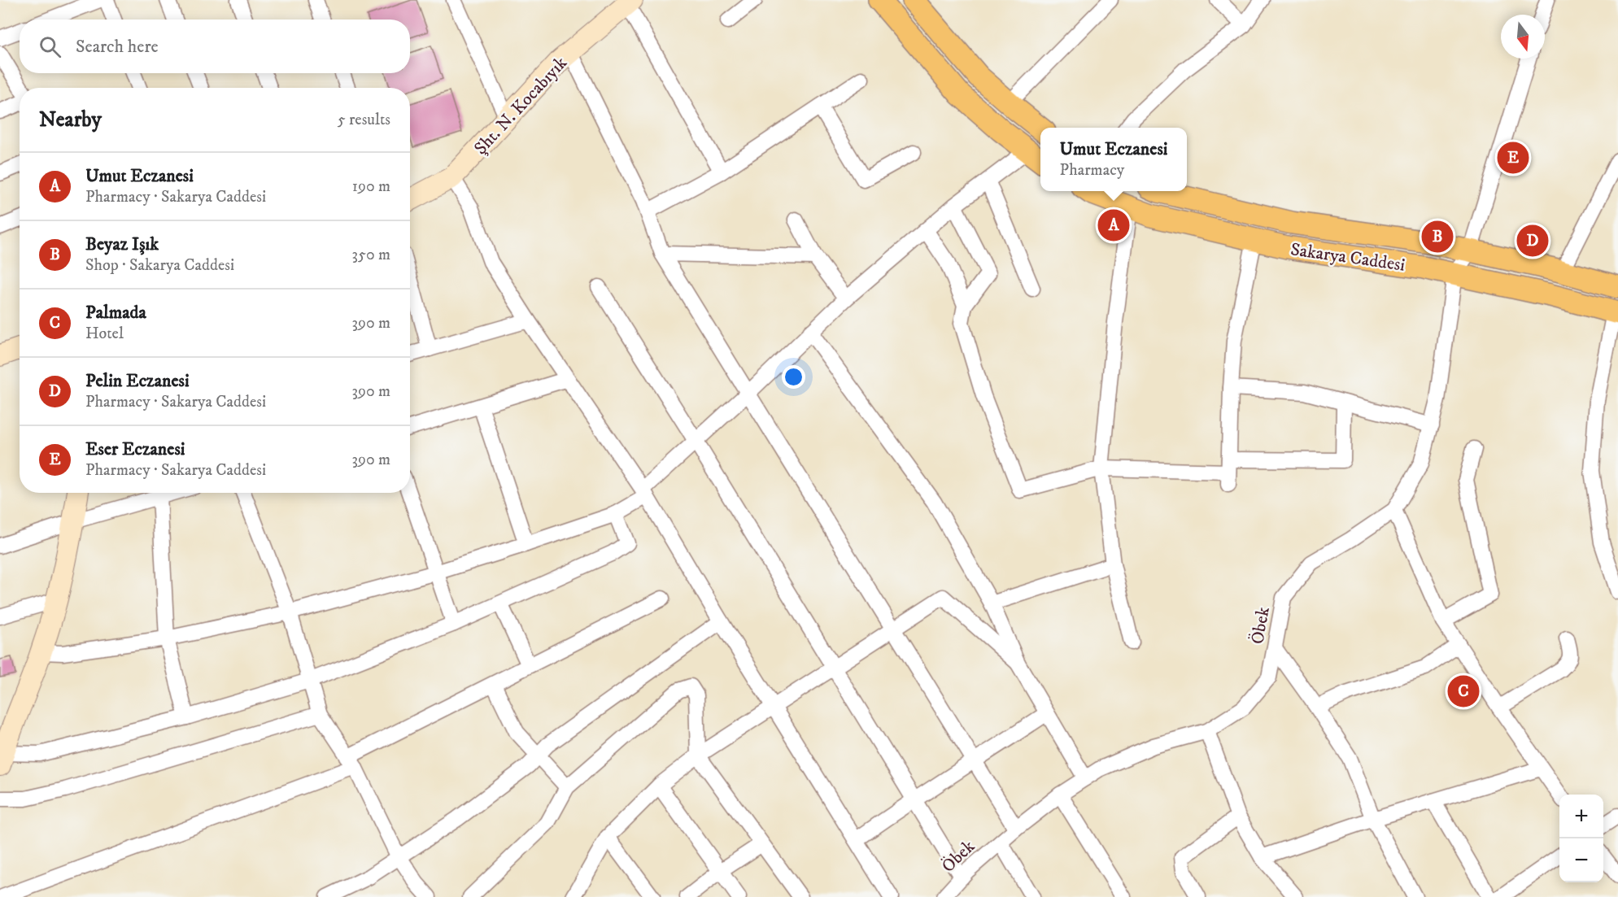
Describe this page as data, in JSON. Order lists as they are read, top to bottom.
{
  "streets": {
    "main road": ["Sakarya Caddesi"],
    "street": ["Şht. N. Kocabıyık", "Öbek"]
  },
  "crossings": [
    ["Sakarya Caddesi", "Öbek"]
  ],
  "north": "bottom",
  "page": {
    "search": "Search here",
    "heading": ["Nearby", "5 results"],
    "popup": ["Umut Eczanesi", "Pharmacy"],
    "pins": [
      "E",
      "A",
      "B",
      "D",
      "C"
    ],
    "list": [
      {
        "mark": "A",
        "name": "Umut Eczanesi",
        "note": "Pharmacy · Sakarya Caddesi",
        "value": "190 m"
      },
      {
        "mark": "B",
        "name": "Beyaz Işık",
        "note": "Shop · Sakarya Caddesi",
        "value": "350 m"
      },
      {
        "mark": "C",
        "name": "Palmada",
        "note": "Hotel",
        "value": "390 m"
      },
      {
        "mark": "D",
        "name": "Pelin Eczanesi",
        "note": "Pharmacy · Sakarya Caddesi",
        "value": "390 m"
      },
      {
        "mark": "E",
        "name": "Eser Eczanesi",
        "note": "Pharmacy · Sakarya Caddesi",
        "value": "390 m"
      }
    ],
    "map_buttons": ["+", "−"]
  }
}
